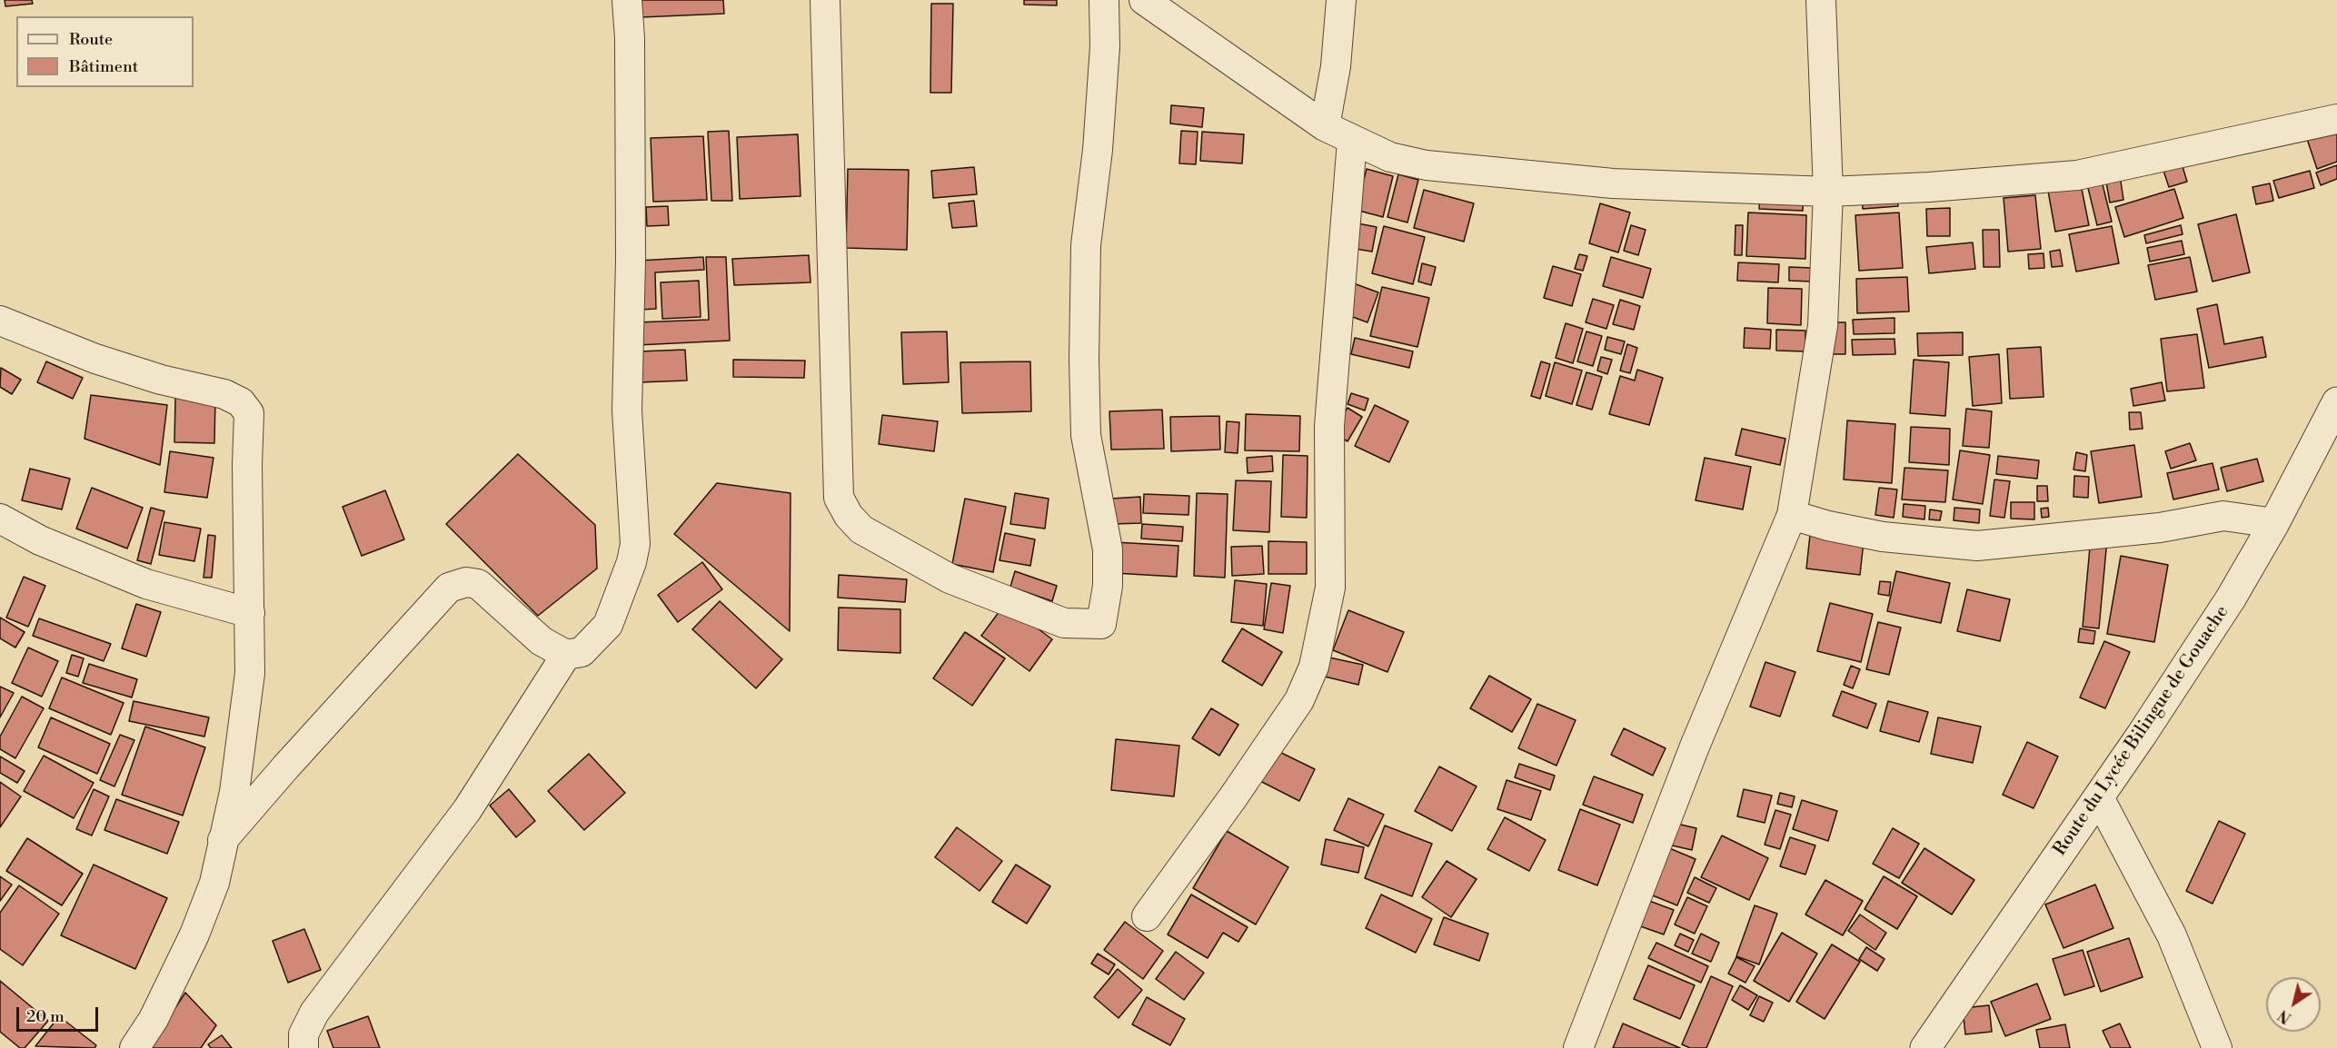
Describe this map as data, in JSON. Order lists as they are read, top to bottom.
{
  "streets": {
    "street": ["Route du Lycée Bilingue de Gouache"]
  },
  "legend": ["Route", "Bâtiment"],
  "scale_bar": "20 m",
  "north": "bottom left"
}
